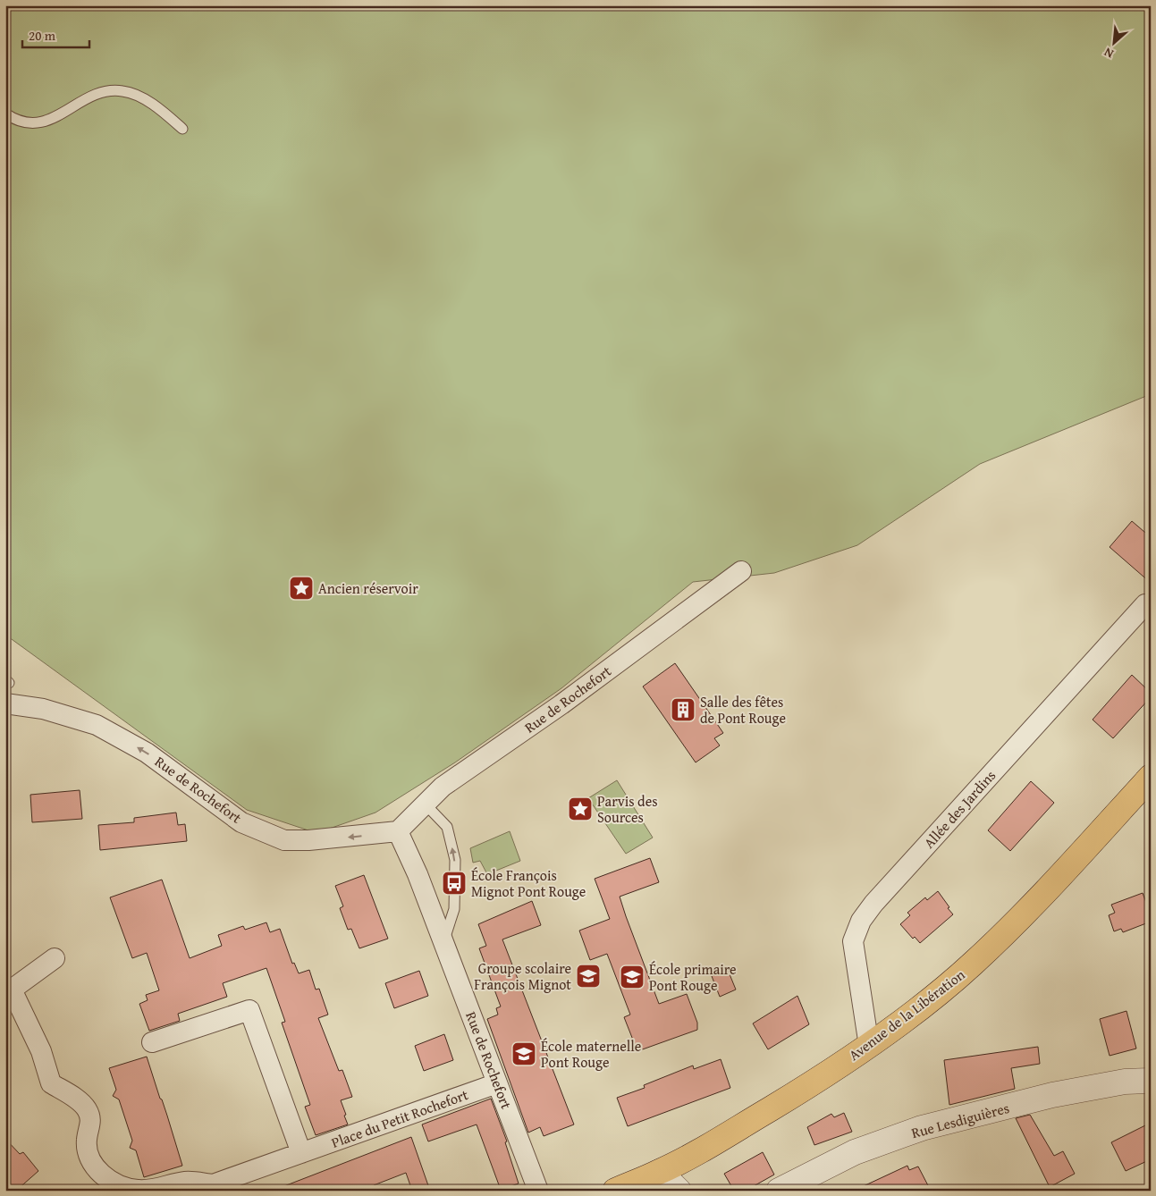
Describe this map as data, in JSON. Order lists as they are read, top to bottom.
{
  "streets": {
    "main road": ["Avenue de la Libération"],
    "street": [
      "Rue de Rochefort",
      "Allée des Jardins",
      "Place du Petit Rochefort",
      "Rue Lesdiguières"
    ]
  },
  "crossings": [
    ["Rue de Rochefort", "Place du Petit Rochefort"],
    ["Allée des Jardins", "Avenue de la Libération"]
  ],
  "places": {
    "place": ["Ancien réservoir", "Parvis des Sources"],
    "building": ["Salle des fêtes de Pont Rouge"],
    "bus stop": ["École François Mignot Pont Rouge"],
    "school or university": ["Groupe scolaire François Mignot", "École primaire Pont Rouge", "École maternelle Pont Rouge"]
  },
  "scale_bar": "20 m",
  "north": "bottom left"
}
